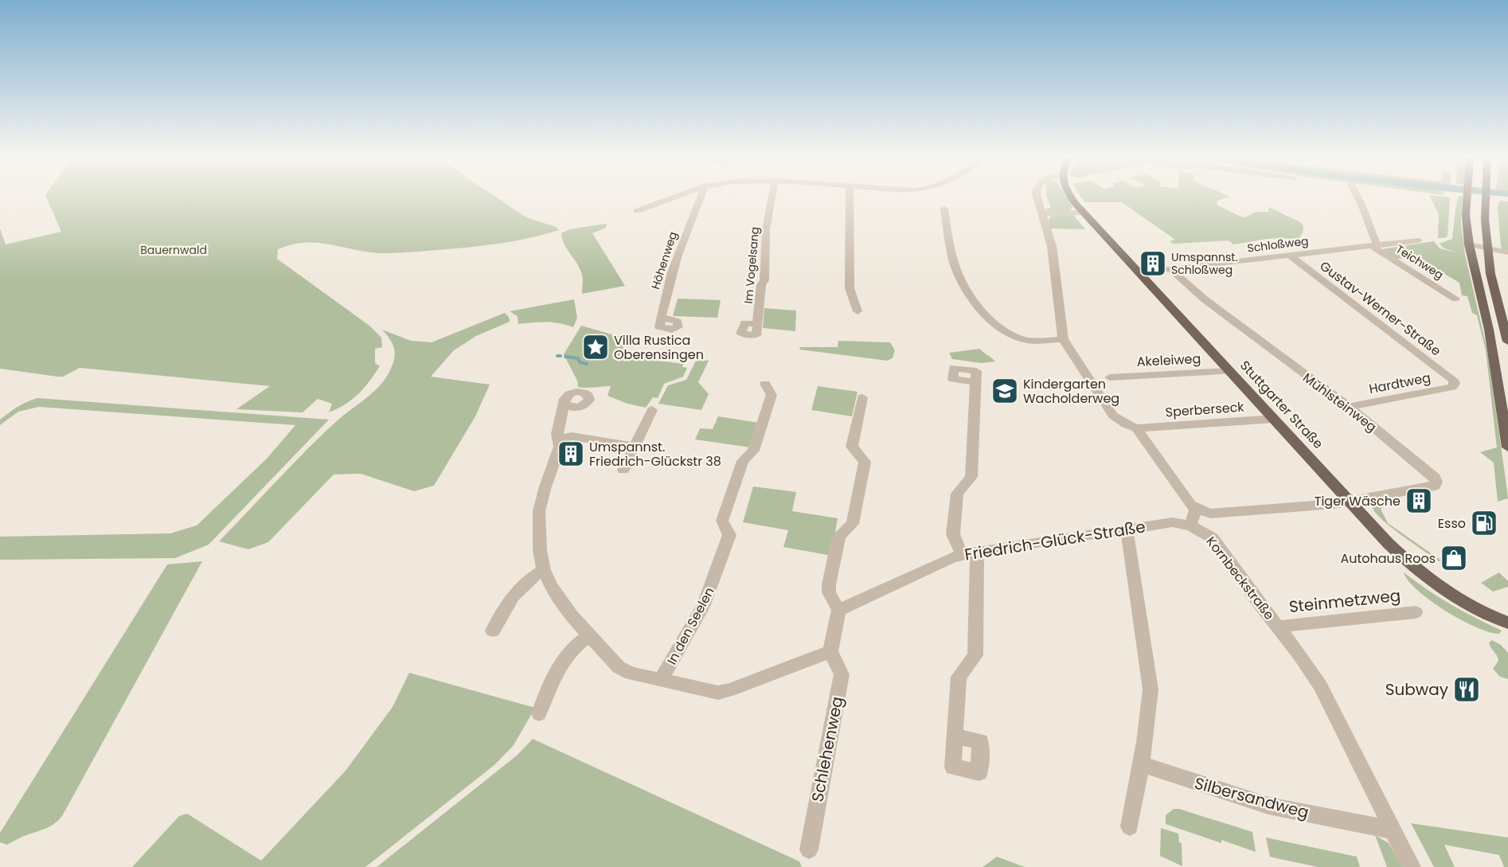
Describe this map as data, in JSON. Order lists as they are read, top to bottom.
{
  "streets": {
    "main road": ["Stuttgarter Straße"],
    "street": [
      "Schloßweg",
      "Höhenweg",
      "Teichweg",
      "Im Vogelsang",
      "Gustav-Werner-Straße",
      "Akeleiweg",
      "Hardtweg",
      "Mühlsteinweg",
      "Sperberseck",
      "Friedrich-Glück-Straße",
      "Kornbeckstraße",
      "Steinmetzweg",
      "In den Seelen",
      "Schlehenweg",
      "Silbersandweg"
    ]
  },
  "crossings": [
    ["Schloßweg", "Teichweg"],
    ["Schloßweg", "Gustav-Werner-Straße"],
    ["Schloßweg", "Mühlsteinweg"],
    ["Schloßweg", "Stuttgarter Straße"],
    ["Gustav-Werner-Straße", "Hardtweg"],
    ["Akeleiweg", "Stuttgarter Straße"],
    ["Hardtweg", "Mühlsteinweg"],
    ["Mühlsteinweg", "Stuttgarter Straße"],
    ["Stuttgarter Straße", "Sperberseck"],
    ["Friedrich-Glück-Straße", "Kornbeckstraße"],
    ["Kornbeckstraße", "Steinmetzweg"],
    ["Kornbeckstraße", "Silbersandweg"]
  ],
  "parks": ["Bauernwald"],
  "places": {
    "building": ["Umspannst. Schloßweg", "Umspannst. Friedrich-Glückstr 38", "Tiger Wäsche"],
    "place": ["Villa Rustica Oberensingen"],
    "school or university": ["Kindergarten Wacholderweg"],
    "fuel station": ["Esso"],
    "shop": ["Autohaus Roos"],
    "restaurant": ["Subway"]
  }
}
